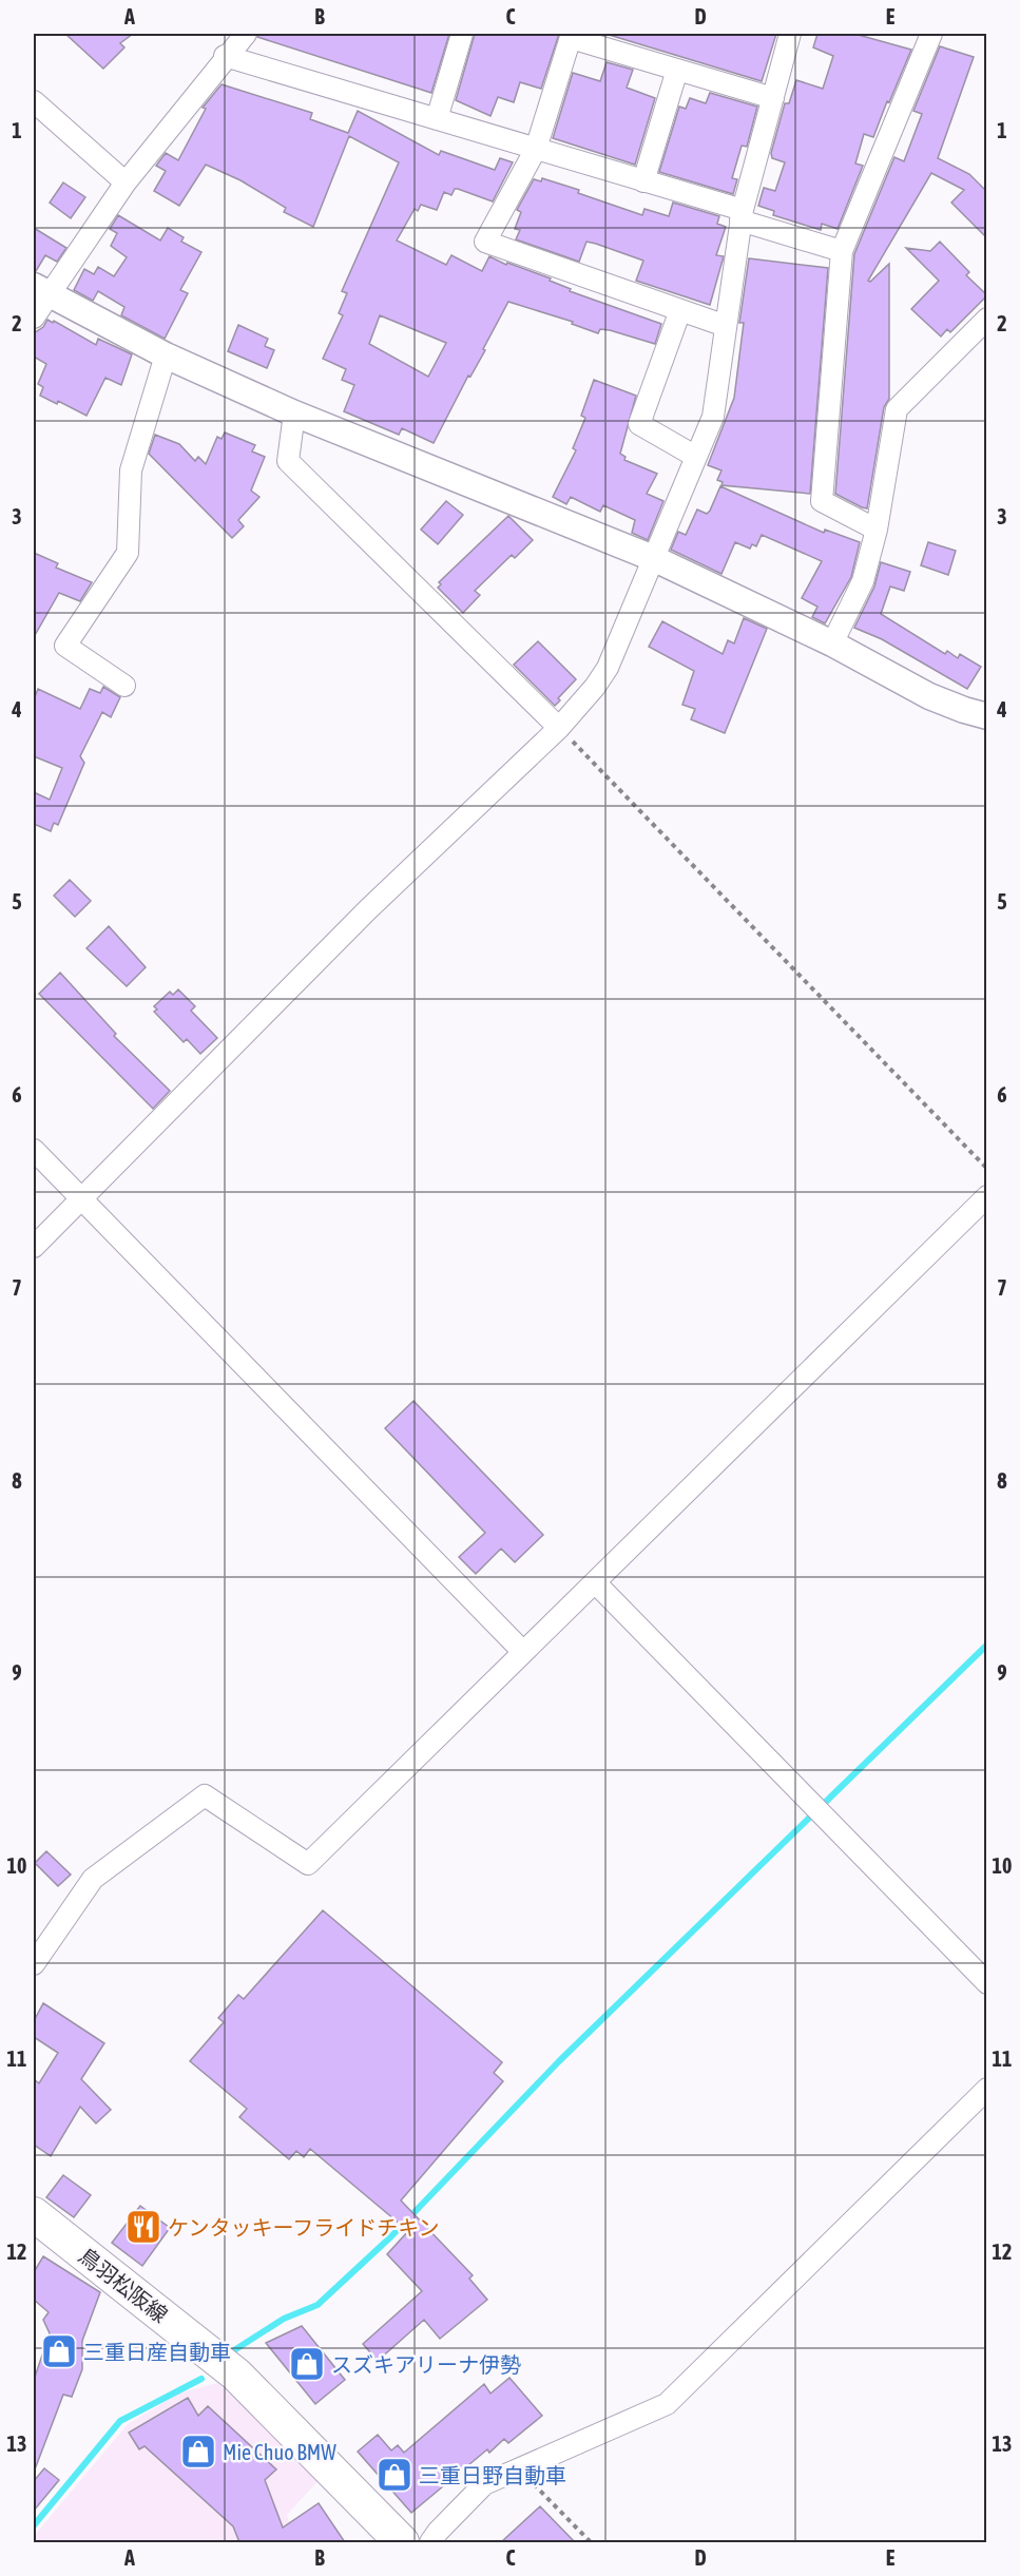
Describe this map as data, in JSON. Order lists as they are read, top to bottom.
{
  "streets": {
    "main road": ["鳥羽松阪線"]
  },
  "places": {
    "restaurant": ["ケンタッキーフライドチキン"],
    "shop": [
      "三重日産自動車",
      "スズキアリーナ伊勢",
      "Mie Chuo BMW",
      "三重日野自動車"
    ]
  },
  "grid": {
    "columns": [
      "A",
      "B",
      "C",
      "D",
      "E"
    ],
    "rows": [
      "1",
      "2",
      "3",
      "4",
      "5",
      "6",
      "7",
      "8",
      "9",
      "10",
      "11",
      "12",
      "13"
    ]
  }
}
